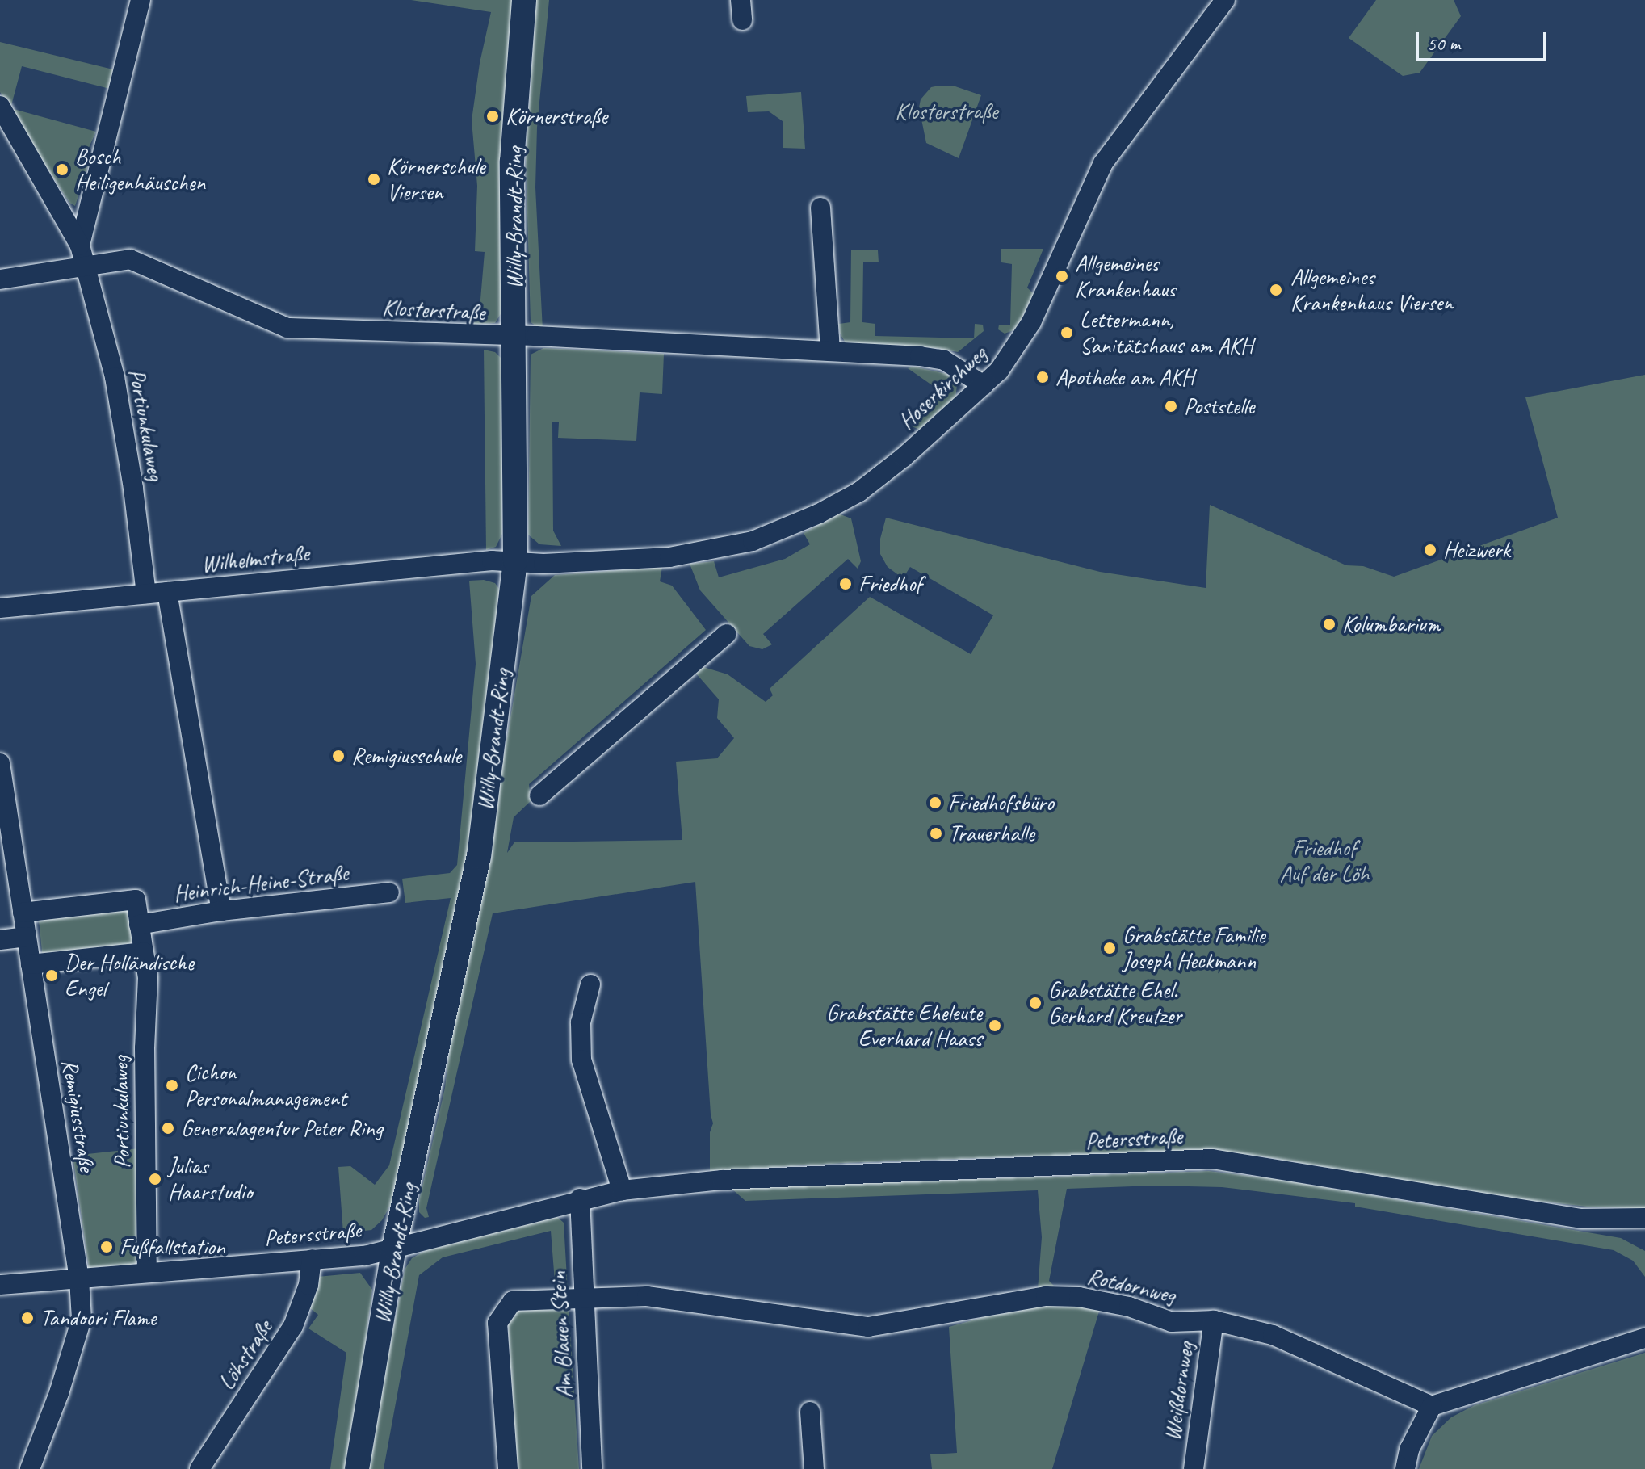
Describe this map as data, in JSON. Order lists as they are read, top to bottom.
{
  "streets": {
    "main road": ["Willy-Brandt-Ring"],
    "street": [
      "Klosterstraße",
      "Hoserkirchweg",
      "Portiunkulaweg",
      "Wilhelmstraße",
      "Heinrich-Heine-Straße",
      "Remigiusstraße",
      "Petersstraße",
      "Rotdornweg",
      "Am Blauen Stein",
      "Löhstraße",
      "Weißdornweg"
    ]
  },
  "crossings": [
    ["Willy-Brandt-Ring", "Klosterstraße"],
    ["Willy-Brandt-Ring", "Hoserkirchweg"],
    ["Willy-Brandt-Ring", "Wilhelmstraße"],
    ["Willy-Brandt-Ring", "Petersstraße"],
    ["Klosterstraße", "Hoserkirchweg"],
    ["Klosterstraße", "Portiunkulaweg"],
    ["Hoserkirchweg", "Wilhelmstraße"],
    ["Portiunkulaweg", "Wilhelmstraße"],
    ["Portiunkulaweg", "Heinrich-Heine-Straße"],
    ["Portiunkulaweg", "Remigiusstraße"],
    ["Portiunkulaweg", "Petersstraße"],
    ["Remigiusstraße", "Petersstraße"],
    ["Petersstraße", "Am Blauen Stein"],
    ["Petersstraße", "Löhstraße"],
    ["Rotdornweg", "Am Blauen Stein"],
    ["Rotdornweg", "Weißdornweg"]
  ],
  "parks": ["Klosterstraße", "Friedhof Auf der Löh"],
  "places": [
    "Körnerstraße",
    "Bosch Heiligenhäuschen",
    "Körnerschule Viersen",
    "Allgemeines Krankenhaus",
    "Allgemeines Krankenhaus Viersen",
    "Lettermann, Sanitätshaus am AKH",
    "Apotheke am AKH",
    "Poststelle",
    "Heizwerk",
    "Friedhof",
    "Kolumbarium",
    "Remigiusschule",
    "Friedhofsbüro",
    "Trauerhalle",
    "Grabstätte Familie Joseph Heckmann",
    "Der Holländische Engel",
    "Grabstätte Ehel. Gerhard Kreutzer",
    "Grabstätte Eheleute Everhard Haass",
    "Cichon Personalmanagement",
    "Generalagentur Peter Ring",
    "Julias Haarstudio",
    "Fußfallstation",
    "Tandoori Flame"
  ],
  "scale_bar": "50 m"
}
